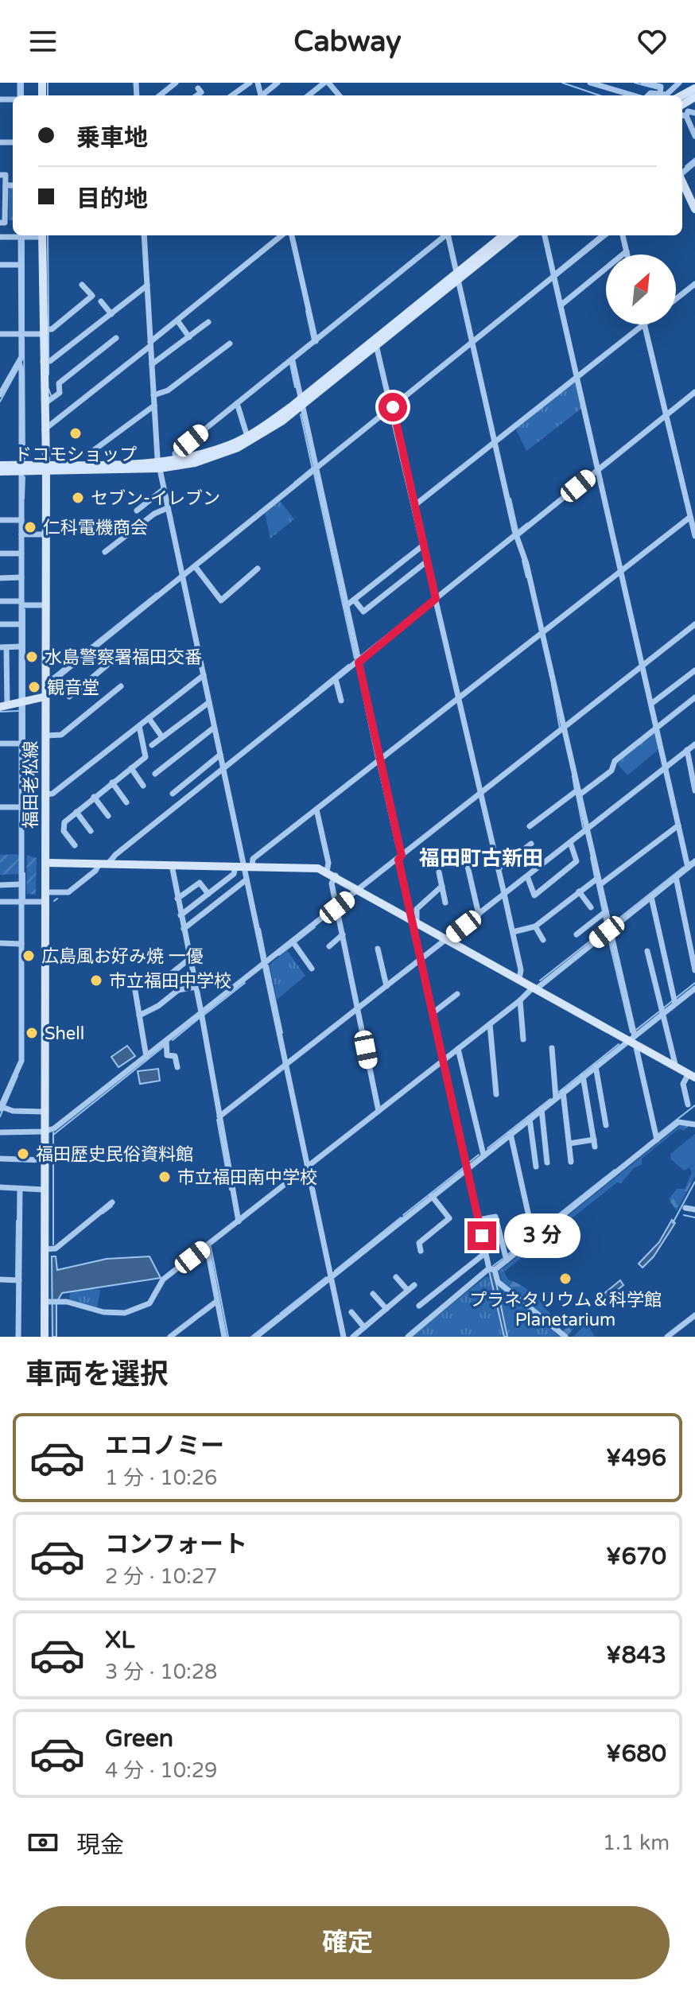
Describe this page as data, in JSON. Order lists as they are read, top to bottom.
{
  "streets": {
    "street": ["福田老松線"]
  },
  "districts": ["福田町古新田"],
  "places": [
    "ドコモショップ",
    "セブン-イレブン",
    "仁科電機商会",
    "水島警察署福田交番",
    "観音堂",
    "広島風お好み焼 一優",
    "市立福田中学校",
    "Shell",
    "福田歴史民俗資料館",
    "市立福田南中学校",
    "プラネタリウム＆科学館 Planetarium"
  ],
  "north": "top right",
  "page": {
    "header": "Cabway",
    "banner": ["乗車地", "目的地"],
    "bubble": "3 分",
    "heading": "車両を選択",
    "list": [
      {
        "name": "エコノミー",
        "note": "1 分 · 10:26",
        "value": "¥496"
      },
      {
        "name": "コンフォート",
        "note": "2 分 · 10:27",
        "value": "¥670"
      },
      {
        "name": "XL",
        "note": "3 分 · 10:28",
        "value": "¥843"
      },
      {
        "name": "Green",
        "note": "4 分 · 10:29",
        "value": "¥680"
      }
    ],
    "pay": ["現金", "1.1 km"],
    "buttons": "確定"
  }
}
